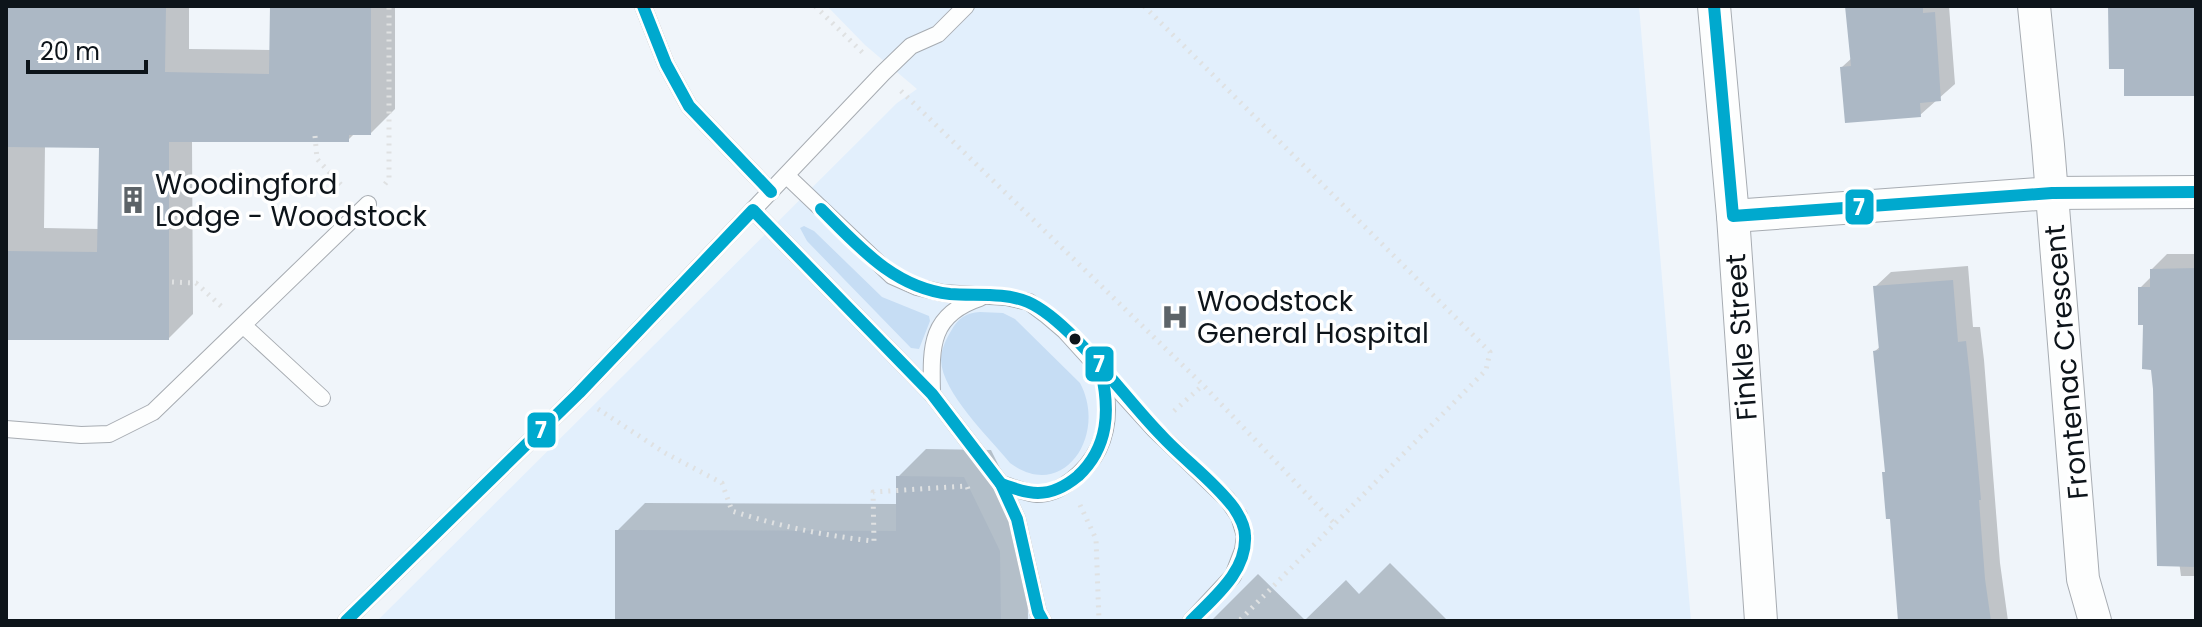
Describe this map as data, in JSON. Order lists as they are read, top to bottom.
{
  "streets": {
    "street": ["Finkle Street", "Frontenac Crescent"]
  },
  "places": {
    "building": ["Woodingford Lodge - Woodstock"],
    "hospital": ["Woodstock General Hospital"]
  },
  "lines": ["transit line 7"],
  "scale_bar": "20 m"
}
